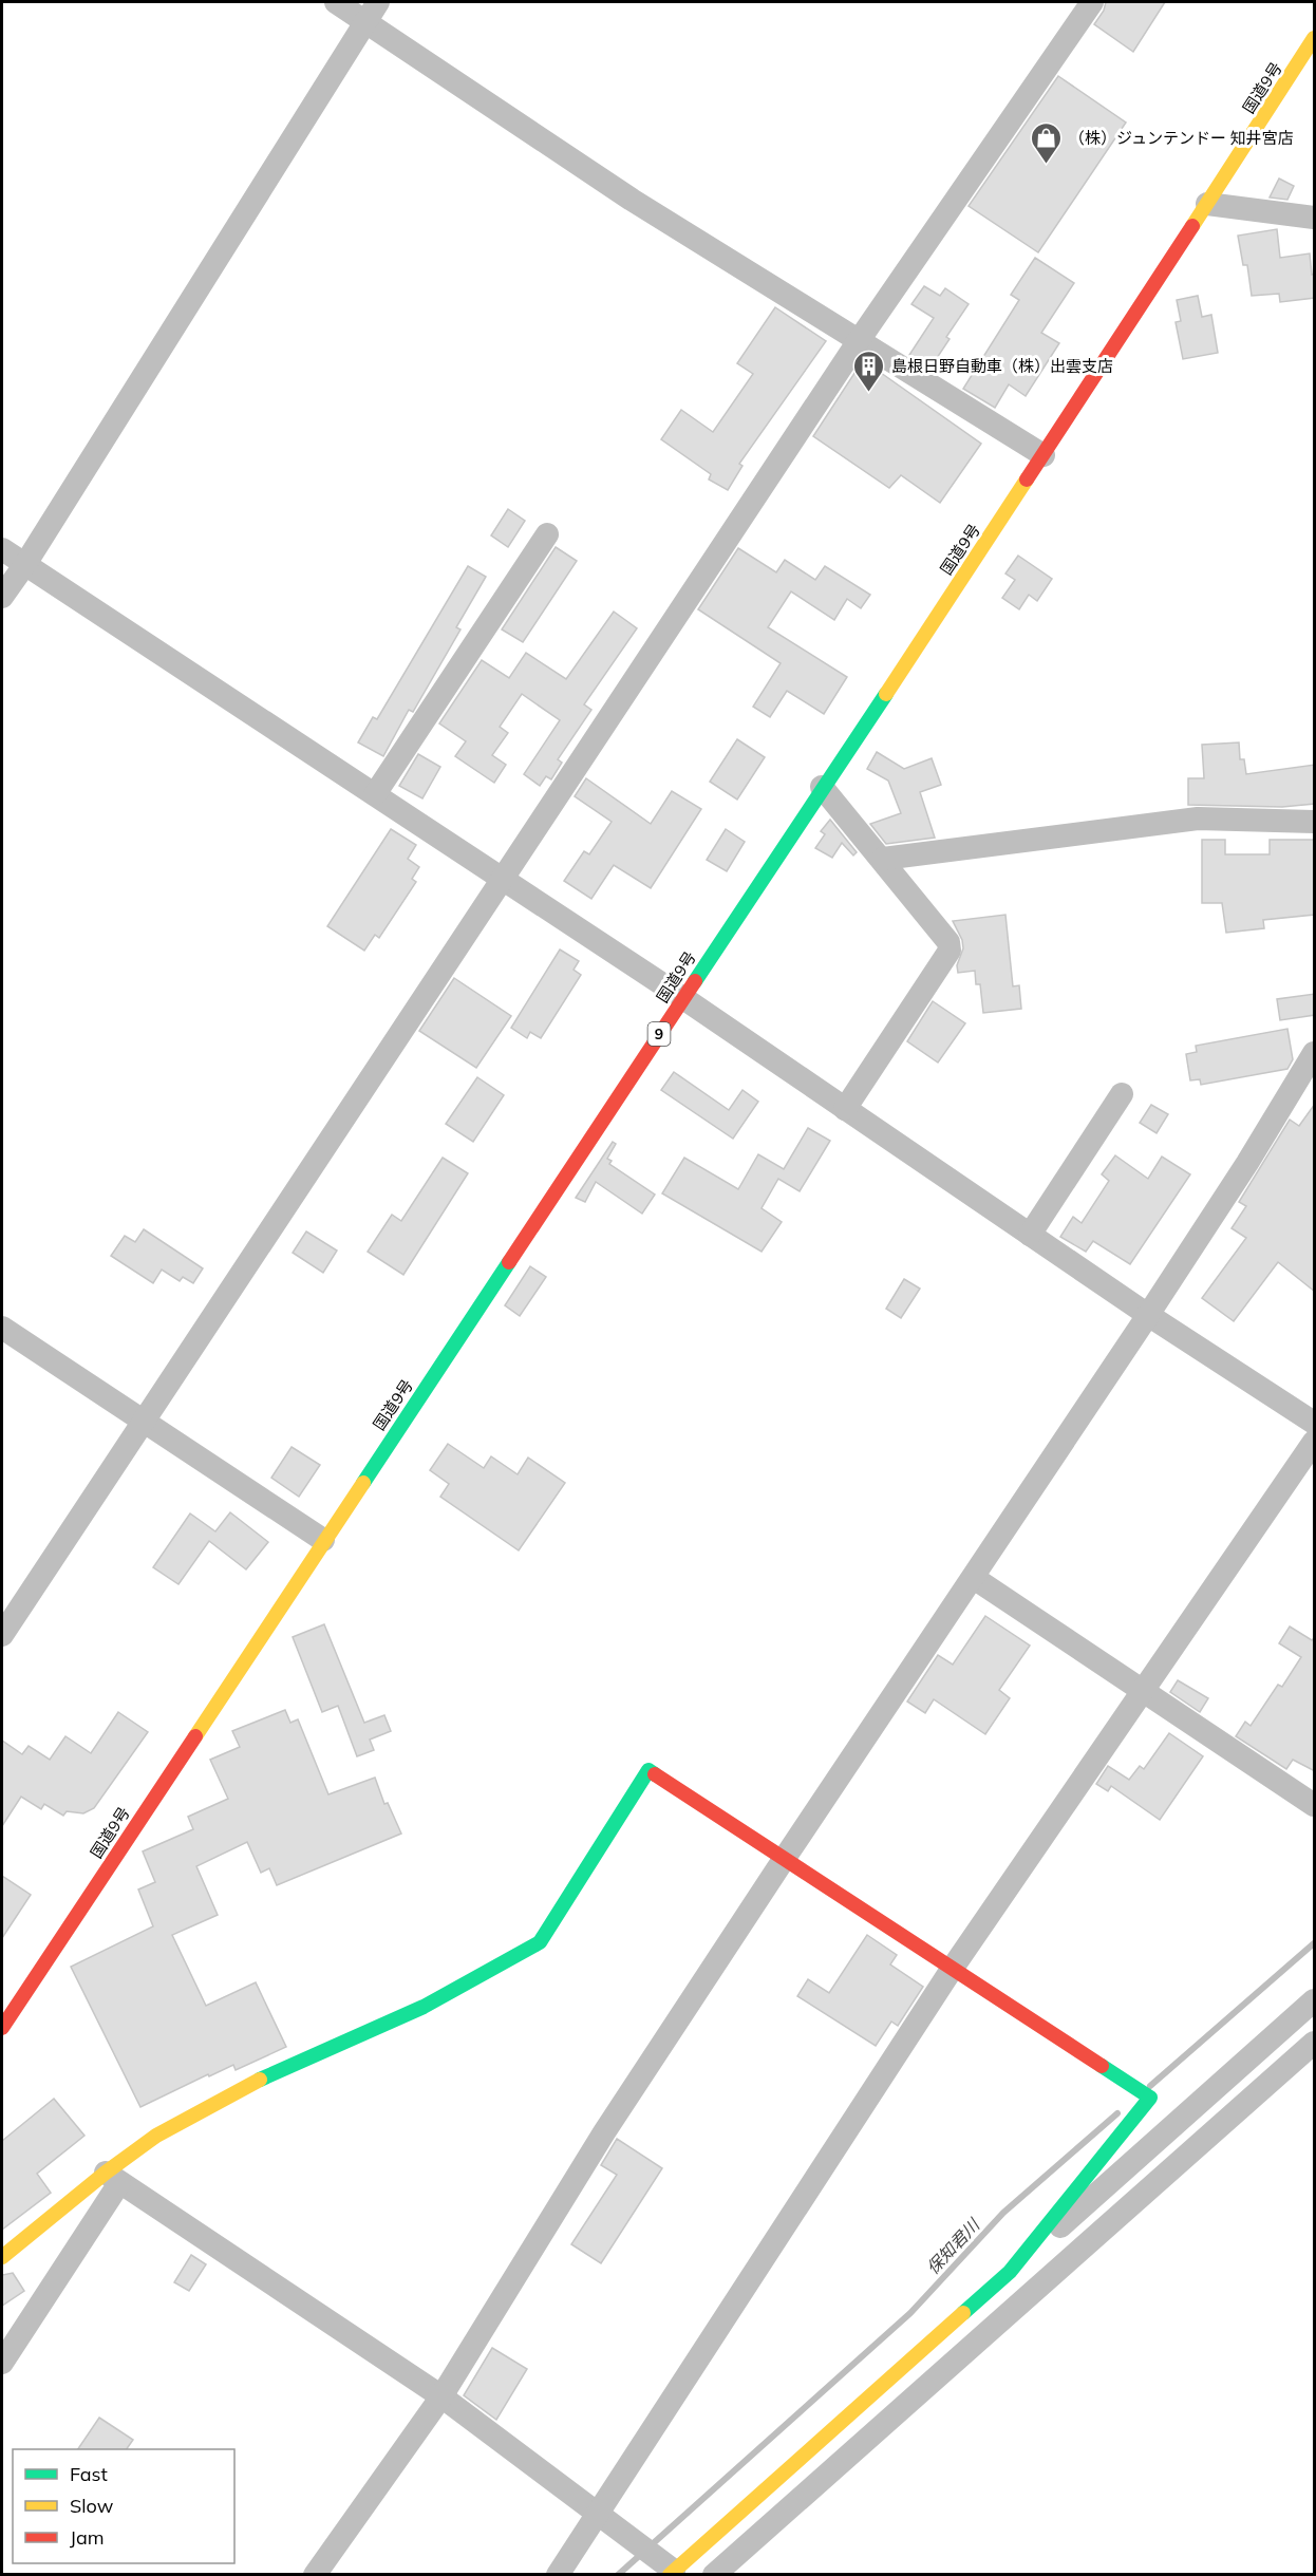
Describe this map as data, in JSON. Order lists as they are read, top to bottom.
{
  "streets": {
    "main road": ["国道9号", "9"]
  },
  "water": ["保知君川"],
  "places": {
    "shop": ["（株）ジュンテンドー 知井宮店"],
    "building": ["島根日野自動車（株）出雲支店"]
  },
  "legend": ["Fast", "Slow", "Jam"]
}
